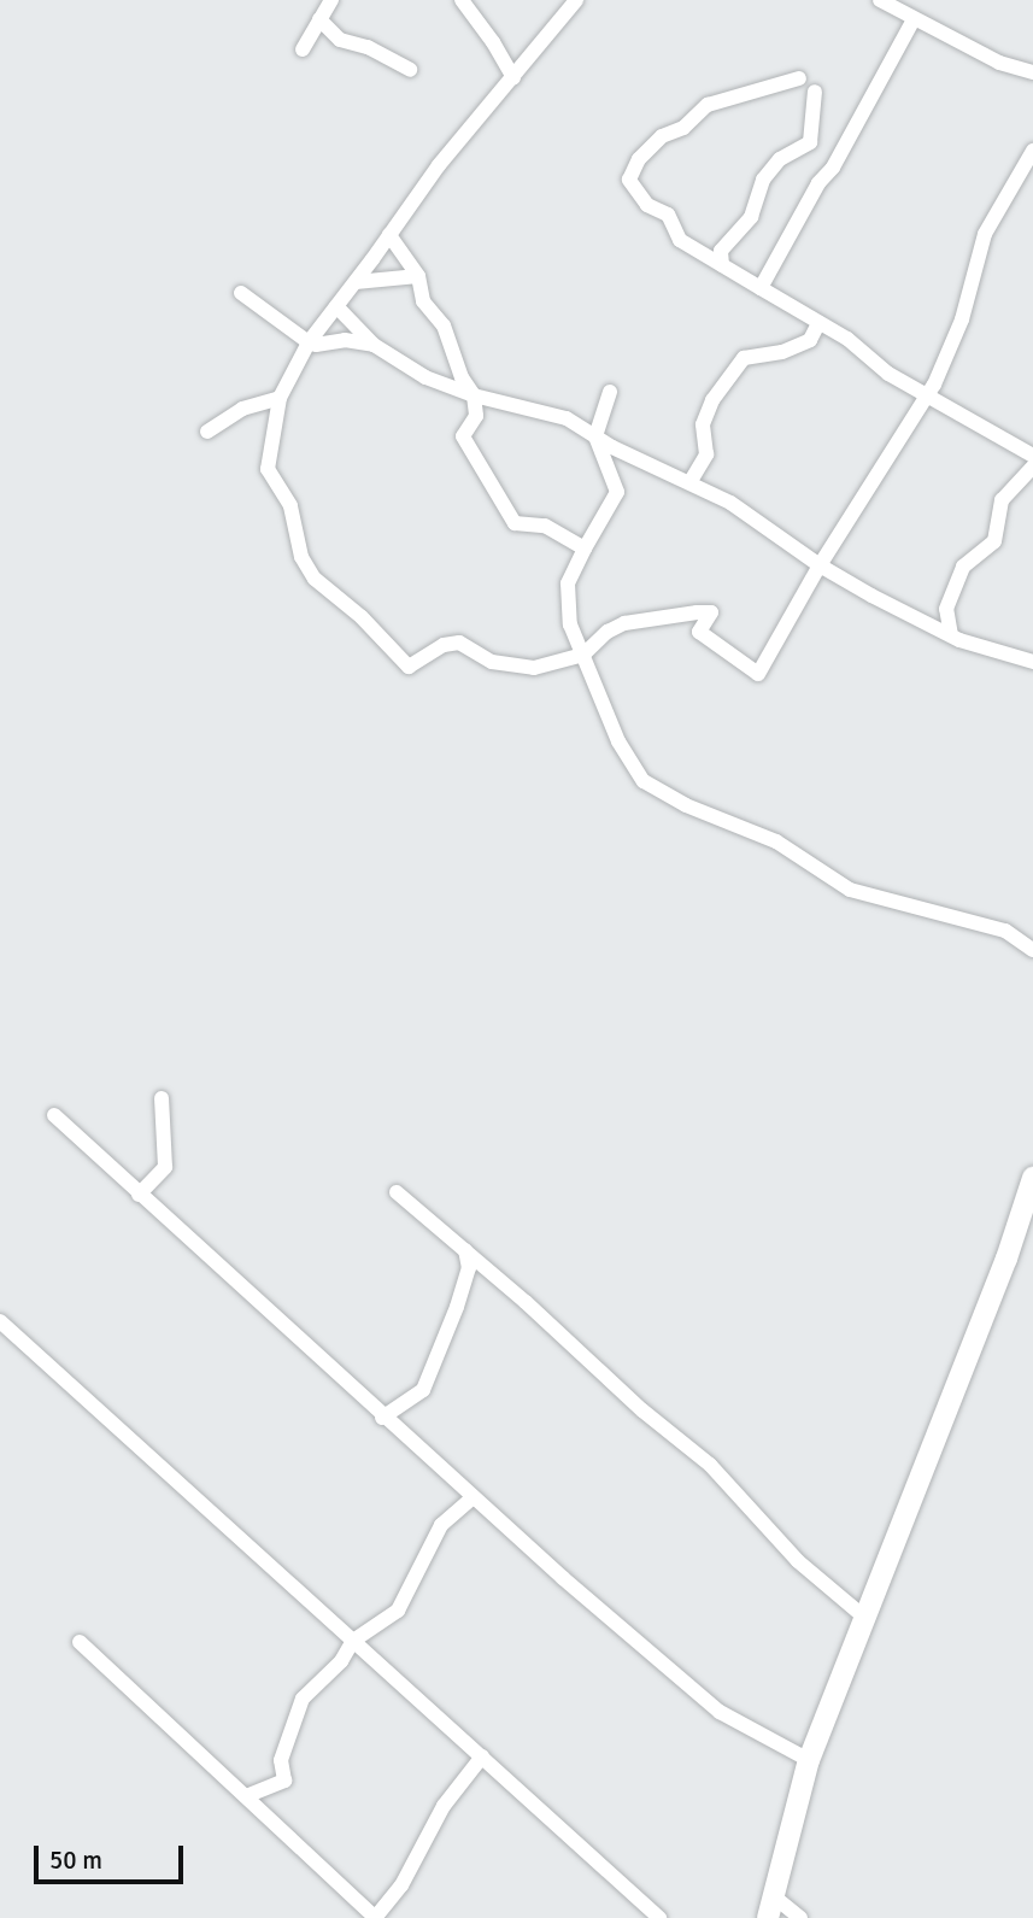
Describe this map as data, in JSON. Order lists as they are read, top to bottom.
{
  "scale_bar": "50 m"
}
